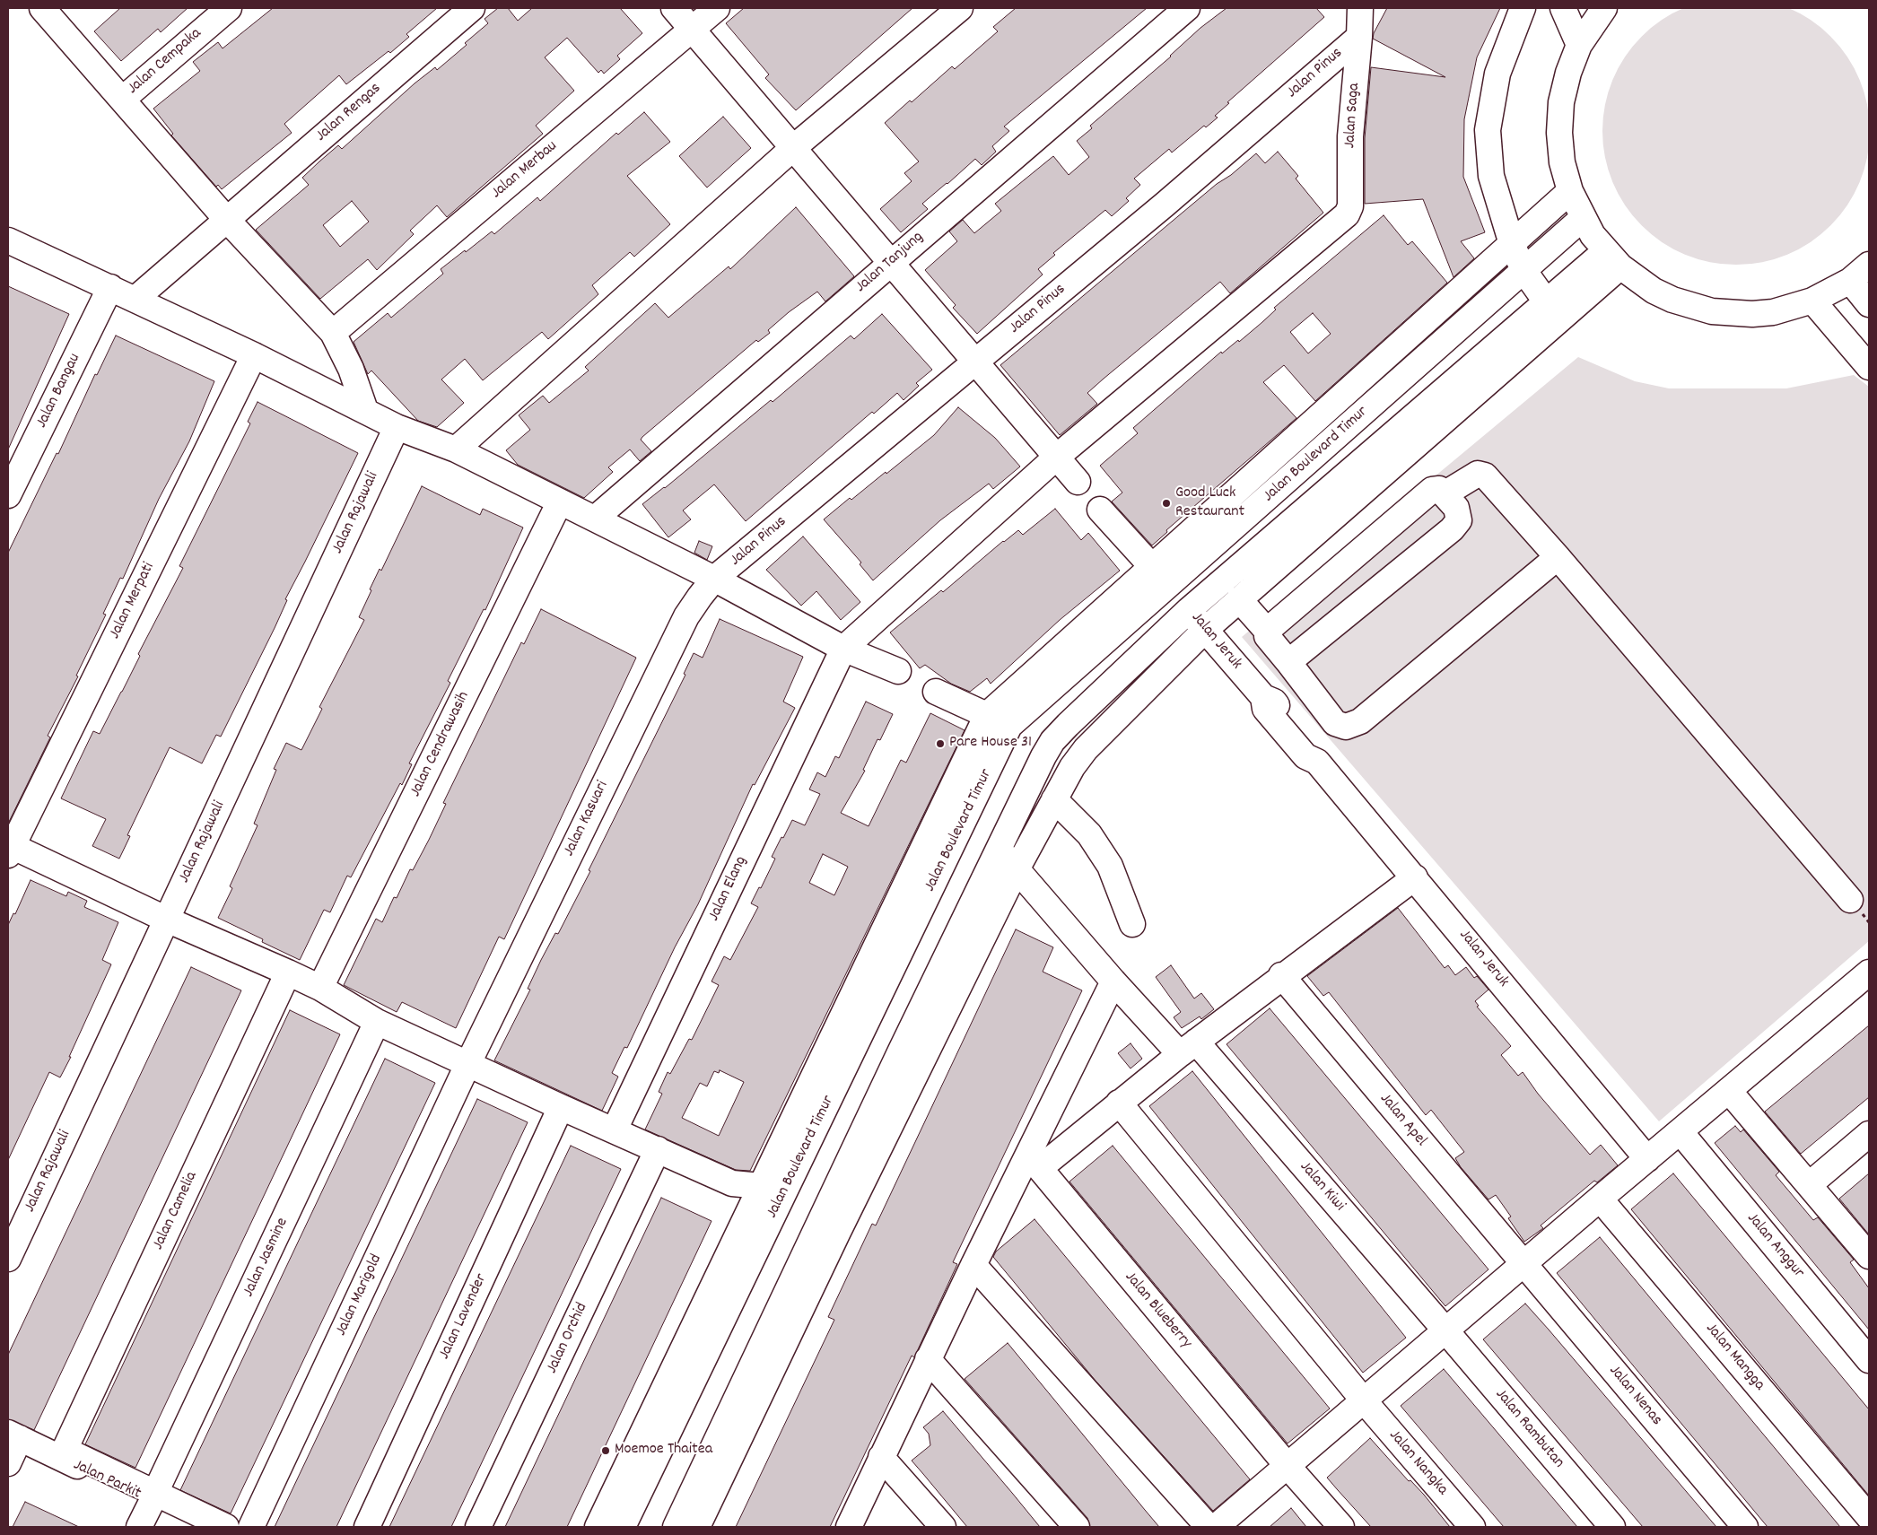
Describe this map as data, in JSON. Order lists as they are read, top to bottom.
{
  "streets": {
    "street": [
      "Jalan Cempaka",
      "Jalan Pinus",
      "Jalan Rengas",
      "Jalan Saga",
      "Jalan Merbau",
      "Jalan Tanjung",
      "Jalan Bangau",
      "Jalan Boulevard Timur",
      "Jalan Rajawali",
      "Jalan Merpati",
      "Jalan Jeruk",
      "Jalan Cendrawasih",
      "Jalan Kasuari",
      "Jalan Elang",
      "Jalan Apel",
      "Jalan Kiwi",
      "Jalan Camelia",
      "Jalan Anggur",
      "Jalan Jasmine",
      "Jalan Marigold",
      "Jalan Blueberry",
      "Jalan Lavender",
      "Jalan Orchid",
      "Jalan Mangga",
      "Jalan Nenas",
      "Jalan Rambutan",
      "Jalan Nangka",
      "Jalan Parkit"
    ]
  },
  "crossings": [
    ["Jalan Pinus", "Jalan Saga"],
    ["Jalan Pinus", "Jalan Kasuari"],
    ["Jalan Boulevard Timur", "Jalan Jeruk"],
    ["Jalan Boulevard Timur", "Jalan Kiwi"],
    ["Jalan Kasuari", "Jalan Marigold"],
    ["Jalan Apel", "Jalan Nenas"],
    ["Jalan Kiwi", "Jalan Rambutan"],
    ["Jalan Camelia", "Jalan Jasmine"],
    ["Jalan Camelia", "Jalan Parkit"],
    ["Jalan Jasmine", "Jalan Parkit"]
  ],
  "places": ["Good Luck Restaurant", "Pare House 31", "Moemoe Thaitea"]
}
